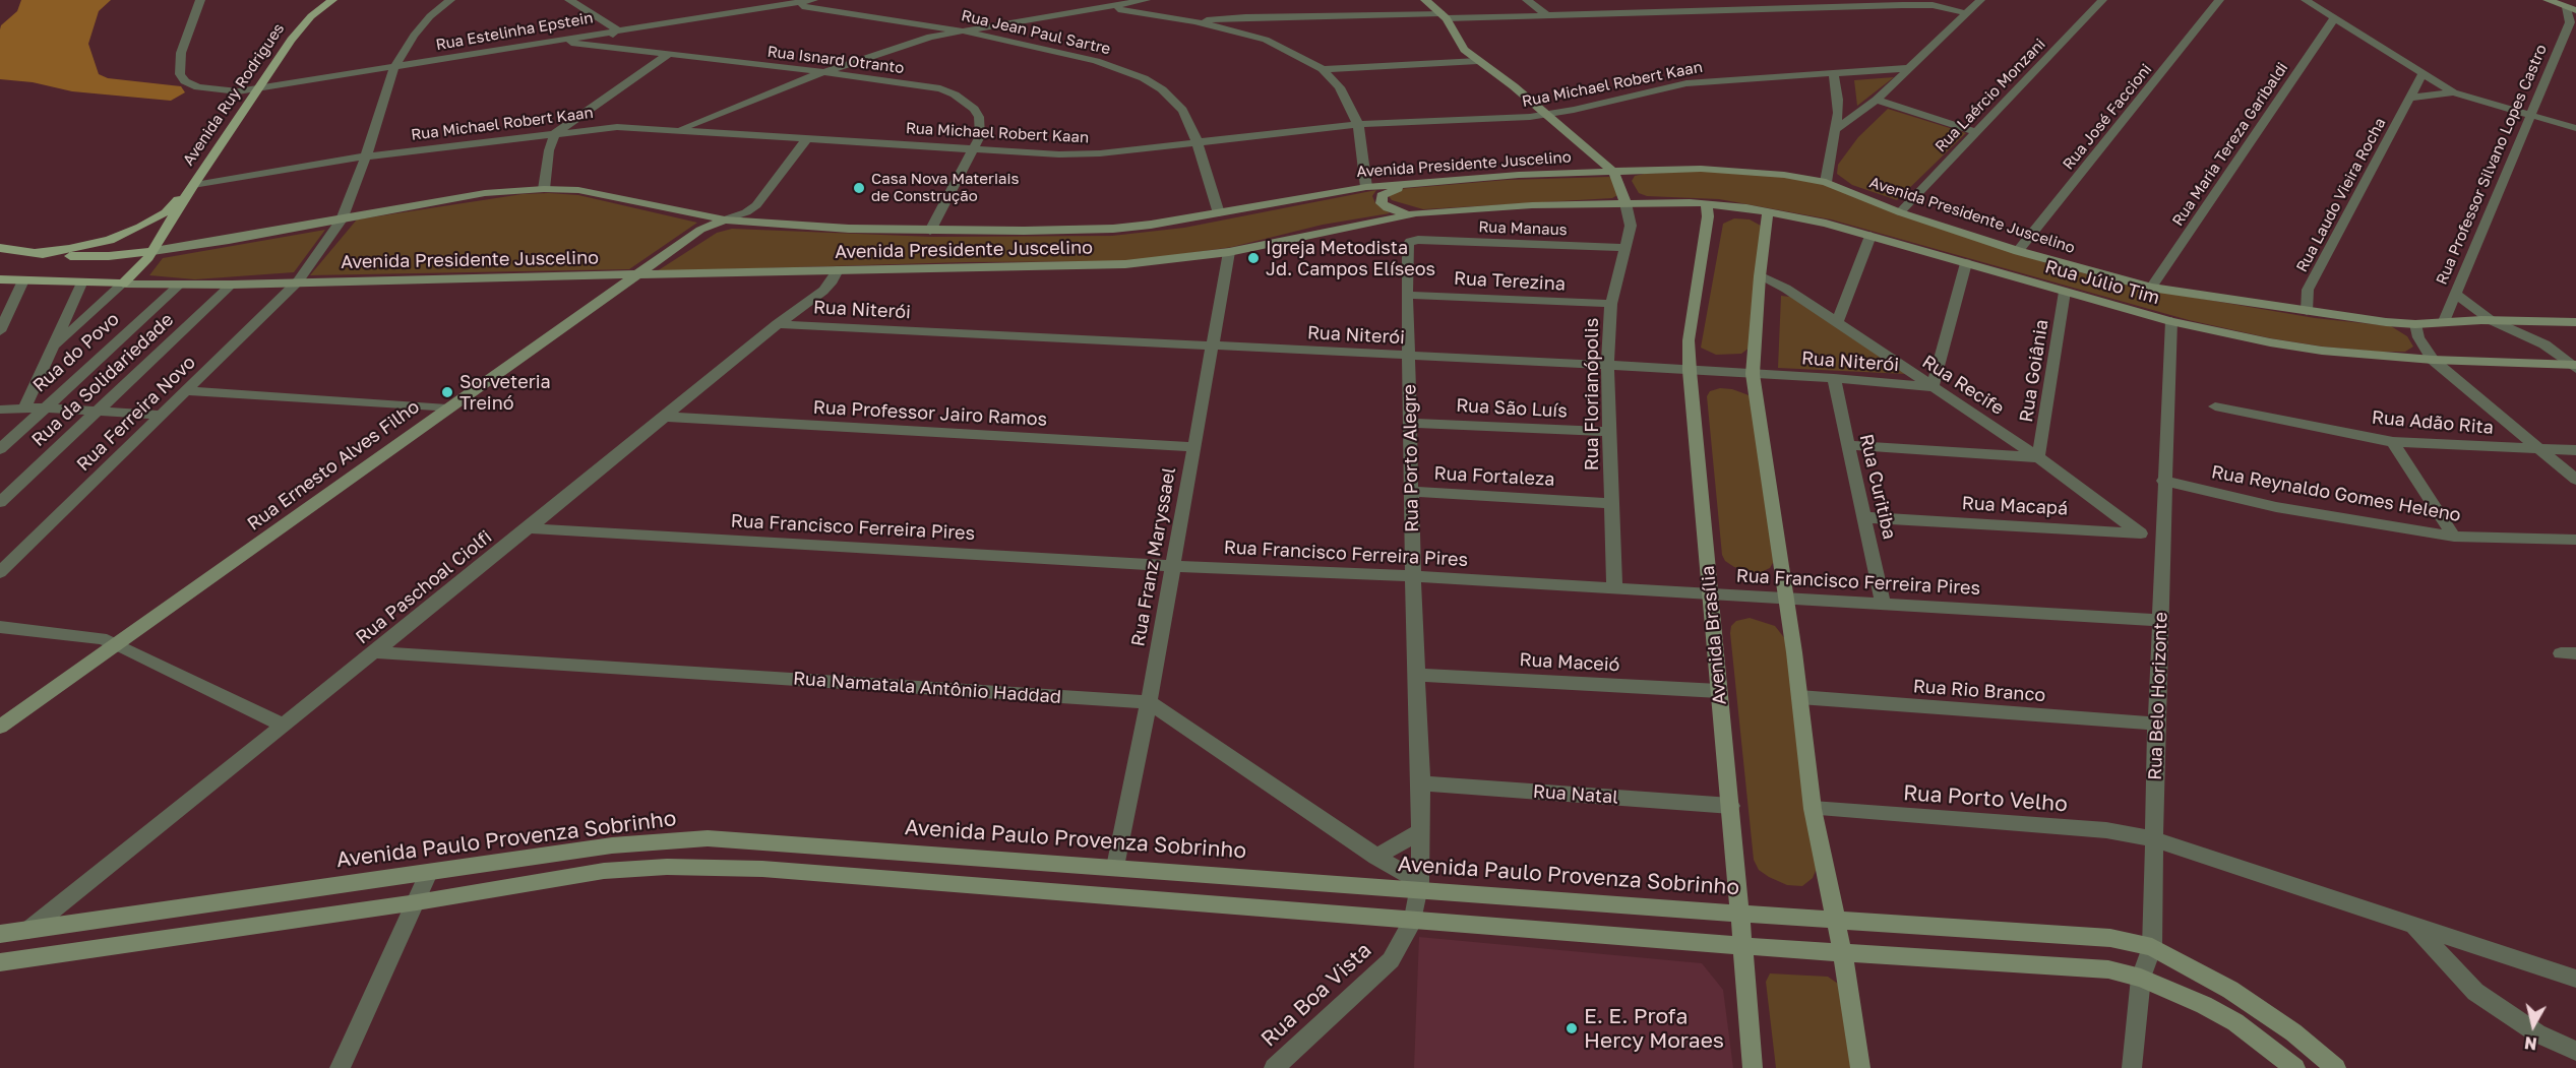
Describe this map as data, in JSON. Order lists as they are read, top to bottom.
{
  "streets": {
    "main road": [
      "Avenida Ruy Rodrigues",
      "Avenida Presidente Juscelino",
      "Rua Júlio Tim",
      "Rua Ernesto Alves Filho",
      "Avenida Brasília",
      "Avenida Paulo Provenza Sobrinho"
    ],
    "street": [
      "Rua Estelinha Epstein",
      "Rua Jean Paul Sartre",
      "Rua Isnard Otranto",
      "Rua Michael Robert Kaan",
      "Rua Laércio Monzani",
      "Rua José Faccioni",
      "Rua Maria Tereza Garibaldi",
      "Rua Professor Silvano Lopes Castro",
      "Rua Laudo Vieira Rocha",
      "Rua Manaus",
      "Rua Terezina",
      "Rua Niterói",
      "Rua do Povo",
      "Rua Goiânia",
      "Rua da Solidariedade",
      "Rua Recife",
      "Rua Florianópolis",
      "Rua São Luís",
      "Rua Ferreira Novo",
      "Rua Professor Jairo Ramos",
      "Rua Adão Rita",
      "Rua Porto Alegre",
      "Rua Fortaleza",
      "Rua Curitiba",
      "Rua Reynaldo Gomes Heleno",
      "Rua Macapá",
      "Rua Francisco Ferreira Pires",
      "Rua Franz Maryssael",
      "Rua Paschoal Ciolfi",
      "Rua Maceió",
      "Rua Namatala Antônio Haddad",
      "Rua Rio Branco",
      "Rua Belo Horizonte",
      "Rua Natal",
      "Rua Porto Velho",
      "Rua Boa Vista"
    ]
  },
  "crossings": [
    ["Rua Estelinha Epstein", "Rua Jean Paul Sartre"],
    ["Rua Estelinha Epstein", "Rua Isnard Otranto"],
    ["Rua Estelinha Epstein", "Avenida Ruy Rodrigues"],
    ["Rua Jean Paul Sartre", "Rua Michael Robert Kaan"],
    ["Rua Jean Paul Sartre", "Avenida Presidente Juscelino"],
    ["Rua Isnard Otranto", "Rua Michael Robert Kaan"],
    ["Rua Isnard Otranto", "Avenida Presidente Juscelino"],
    ["Rua Michael Robert Kaan", "Avenida Ruy Rodrigues"],
    ["Rua Michael Robert Kaan", "Rua Ernesto Alves Filho"],
    ["Avenida Ruy Rodrigues", "Avenida Presidente Juscelino"],
    ["Rua Laércio Monzani", "Avenida Presidente Juscelino"],
    ["Rua José Faccioni", "Avenida Presidente Juscelino"],
    ["Rua Maria Tereza Garibaldi", "Avenida Presidente Juscelino"],
    ["Avenida Presidente Juscelino", "Rua Professor Silvano Lopes Castro"],
    ["Avenida Presidente Juscelino", "Rua Laudo Vieira Rocha"],
    ["Avenida Presidente Juscelino", "Rua Júlio Tim"],
    ["Avenida Presidente Juscelino", "Rua do Povo"],
    ["Avenida Presidente Juscelino", "Rua da Solidariedade"],
    ["Avenida Presidente Juscelino", "Rua Florianópolis"],
    ["Avenida Presidente Juscelino", "Rua Ferreira Novo"],
    ["Avenida Presidente Juscelino", "Rua Ernesto Alves Filho"],
    ["Avenida Presidente Juscelino", "Rua Franz Maryssael"],
    ["Avenida Presidente Juscelino", "Rua Paschoal Ciolfi"],
    ["Rua Manaus", "Rua Florianópolis"],
    ["Rua Manaus", "Rua Porto Alegre"],
    ["Rua Terezina", "Rua Florianópolis"],
    ["Rua Terezina", "Rua Porto Alegre"],
    ["Rua Júlio Tim", "Rua Goiânia"],
    ["Rua Júlio Tim", "Rua Florianópolis"],
    ["Rua Júlio Tim", "Avenida Brasília"],
    ["Rua Júlio Tim", "Rua Belo Horizonte"],
    ["Rua Niterói", "Rua Recife"],
    ["Rua Niterói", "Rua Florianópolis"],
    ["Rua Niterói", "Rua Porto Alegre"],
    ["Rua Niterói", "Rua Curitiba"],
    ["Rua Niterói", "Rua Franz Maryssael"],
    ["Rua Niterói", "Rua Paschoal Ciolfi"],
    ["Rua Niterói", "Avenida Brasília"],
    ["Rua Goiânia", "Rua Recife"],
    ["Rua Recife", "Rua Macapá"],
    ["Rua Florianópolis", "Rua São Luís"],
    ["Rua Florianópolis", "Rua Fortaleza"],
    ["Rua Florianópolis", "Rua Francisco Ferreira Pires"],
    ["Rua São Luís", "Rua Porto Alegre"],
    ["Rua Professor Jairo Ramos", "Rua Franz Maryssael"],
    ["Rua Professor Jairo Ramos", "Rua Paschoal Ciolfi"],
    ["Rua Porto Alegre", "Rua Fortaleza"],
    ["Rua Porto Alegre", "Rua Francisco Ferreira Pires"],
    ["Rua Porto Alegre", "Rua Maceió"],
    ["Rua Porto Alegre", "Rua Natal"],
    ["Rua Porto Alegre", "Avenida Paulo Provenza Sobrinho"],
    ["Rua Porto Alegre", "Rua Boa Vista"],
    ["Rua Curitiba", "Rua Macapá"],
    ["Rua Curitiba", "Rua Francisco Ferreira Pires"],
    ["Rua Reynaldo Gomes Heleno", "Rua Belo Horizonte"],
    ["Rua Macapá", "Rua Belo Horizonte"],
    ["Rua Francisco Ferreira Pires", "Rua Franz Maryssael"],
    ["Rua Francisco Ferreira Pires", "Rua Paschoal Ciolfi"],
    ["Rua Francisco Ferreira Pires", "Avenida Brasília"],
    ["Rua Francisco Ferreira Pires", "Rua Belo Horizonte"],
    ["Rua Franz Maryssael", "Rua Namatala Antônio Haddad"],
    ["Rua Franz Maryssael", "Avenida Paulo Provenza Sobrinho"],
    ["Rua Paschoal Ciolfi", "Rua Namatala Antônio Haddad"],
    ["Rua Paschoal Ciolfi", "Avenida Paulo Provenza Sobrinho"],
    ["Avenida Brasília", "Rua Maceió"],
    ["Avenida Brasília", "Rua Natal"],
    ["Avenida Brasília", "Avenida Paulo Provenza Sobrinho"],
    ["Rua Rio Branco", "Rua Belo Horizonte"],
    ["Rua Belo Horizonte", "Rua Porto Velho"],
    ["Rua Belo Horizonte", "Avenida Paulo Provenza Sobrinho"],
    ["Avenida Paulo Provenza Sobrinho", "Rua Boa Vista"]
  ],
  "places": [
    "Casa Nova Materiais de Construção",
    "Igreja Metodista Jd. Campos Elíseos",
    "Sorveteria Treinó",
    "E. E. Profª Hercy Moraes"
  ],
  "north": "bottom"
}
